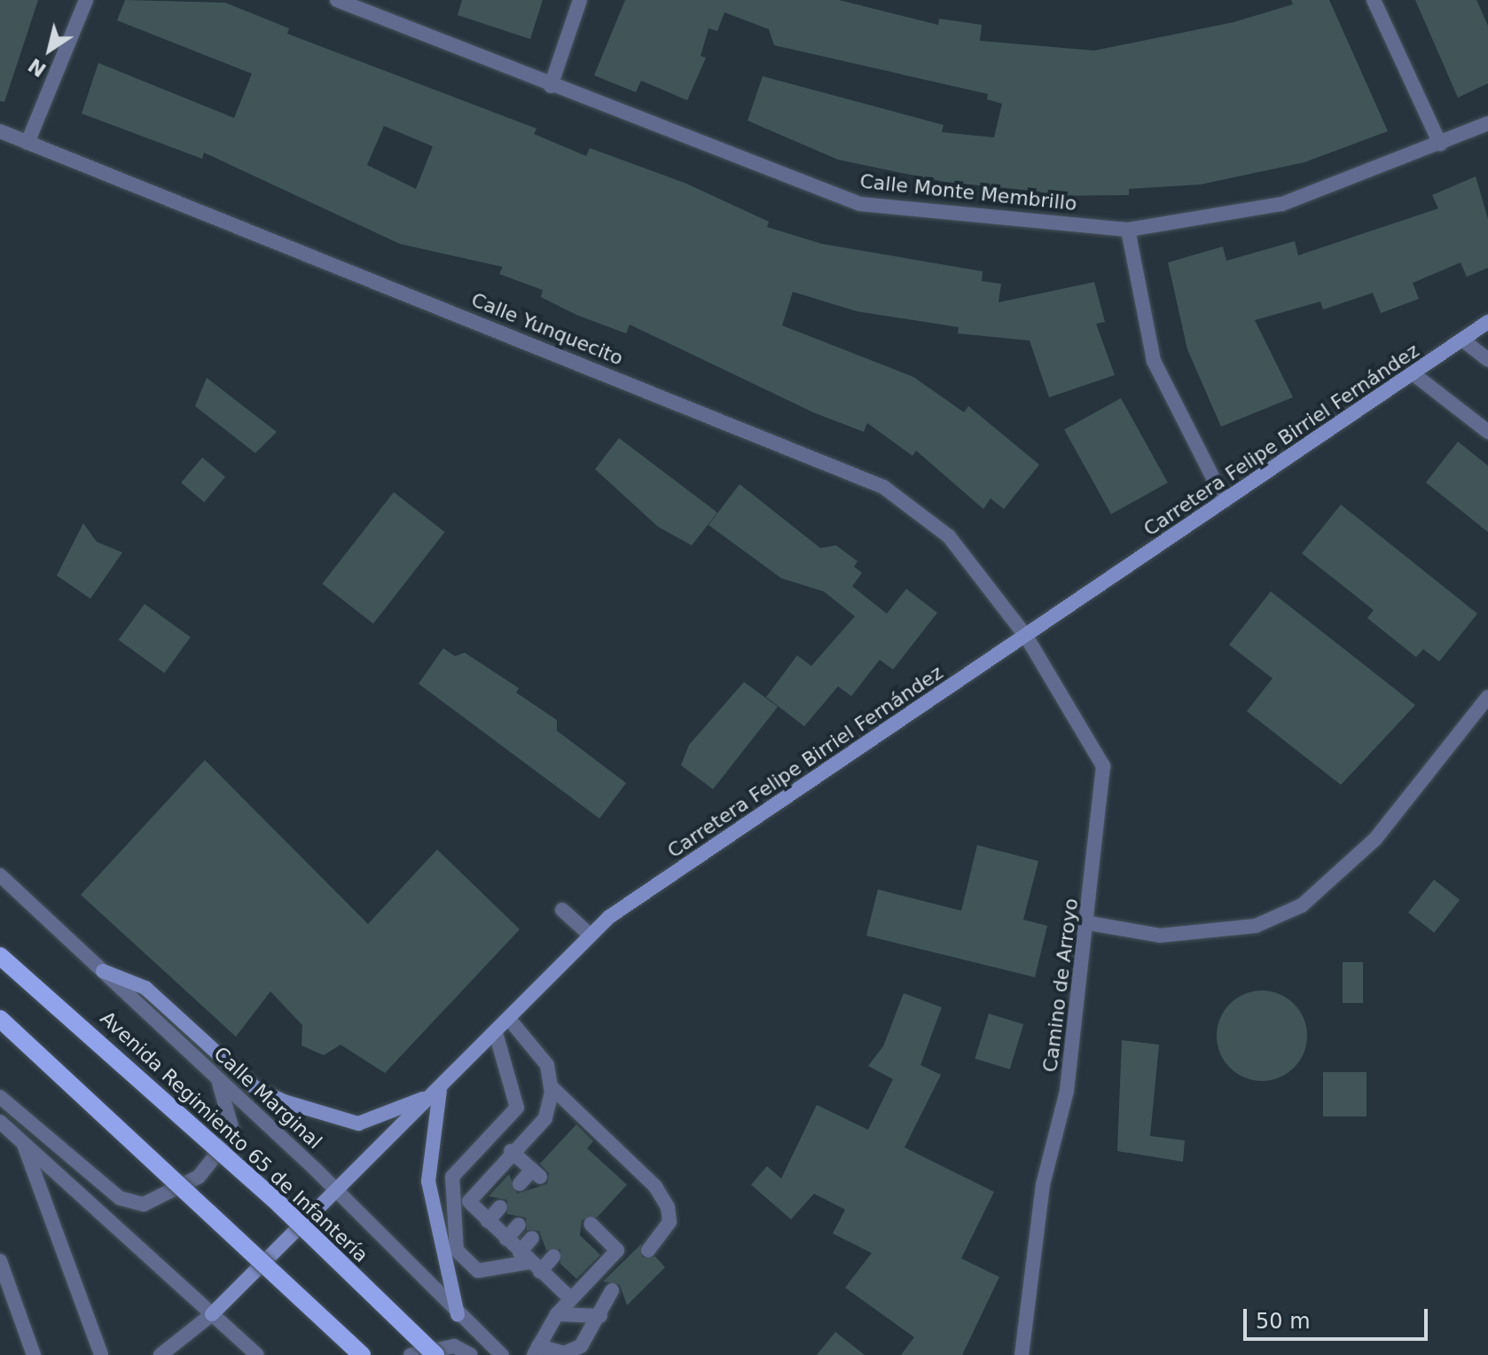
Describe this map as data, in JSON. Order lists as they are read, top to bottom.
{
  "streets": {
    "main road": ["Avenida Regimiento 65 de Infantería"],
    "street": [
      "Calle Monte Membrillo",
      "Calle Yunquecito",
      "Carretera Felipe Birriel Fernández",
      "Camino de Arroyo",
      "Calle Marginal"
    ]
  },
  "crossings": [
    ["Calle Yunquecito", "Carretera Felipe Birriel Fernández"],
    ["Calle Yunquecito", "Camino de Arroyo"],
    ["Carretera Felipe Birriel Fernández", "Camino de Arroyo"],
    ["Carretera Felipe Birriel Fernández", "Calle Marginal"]
  ],
  "scale_bar": "50 m",
  "north": "bottom left"
}
